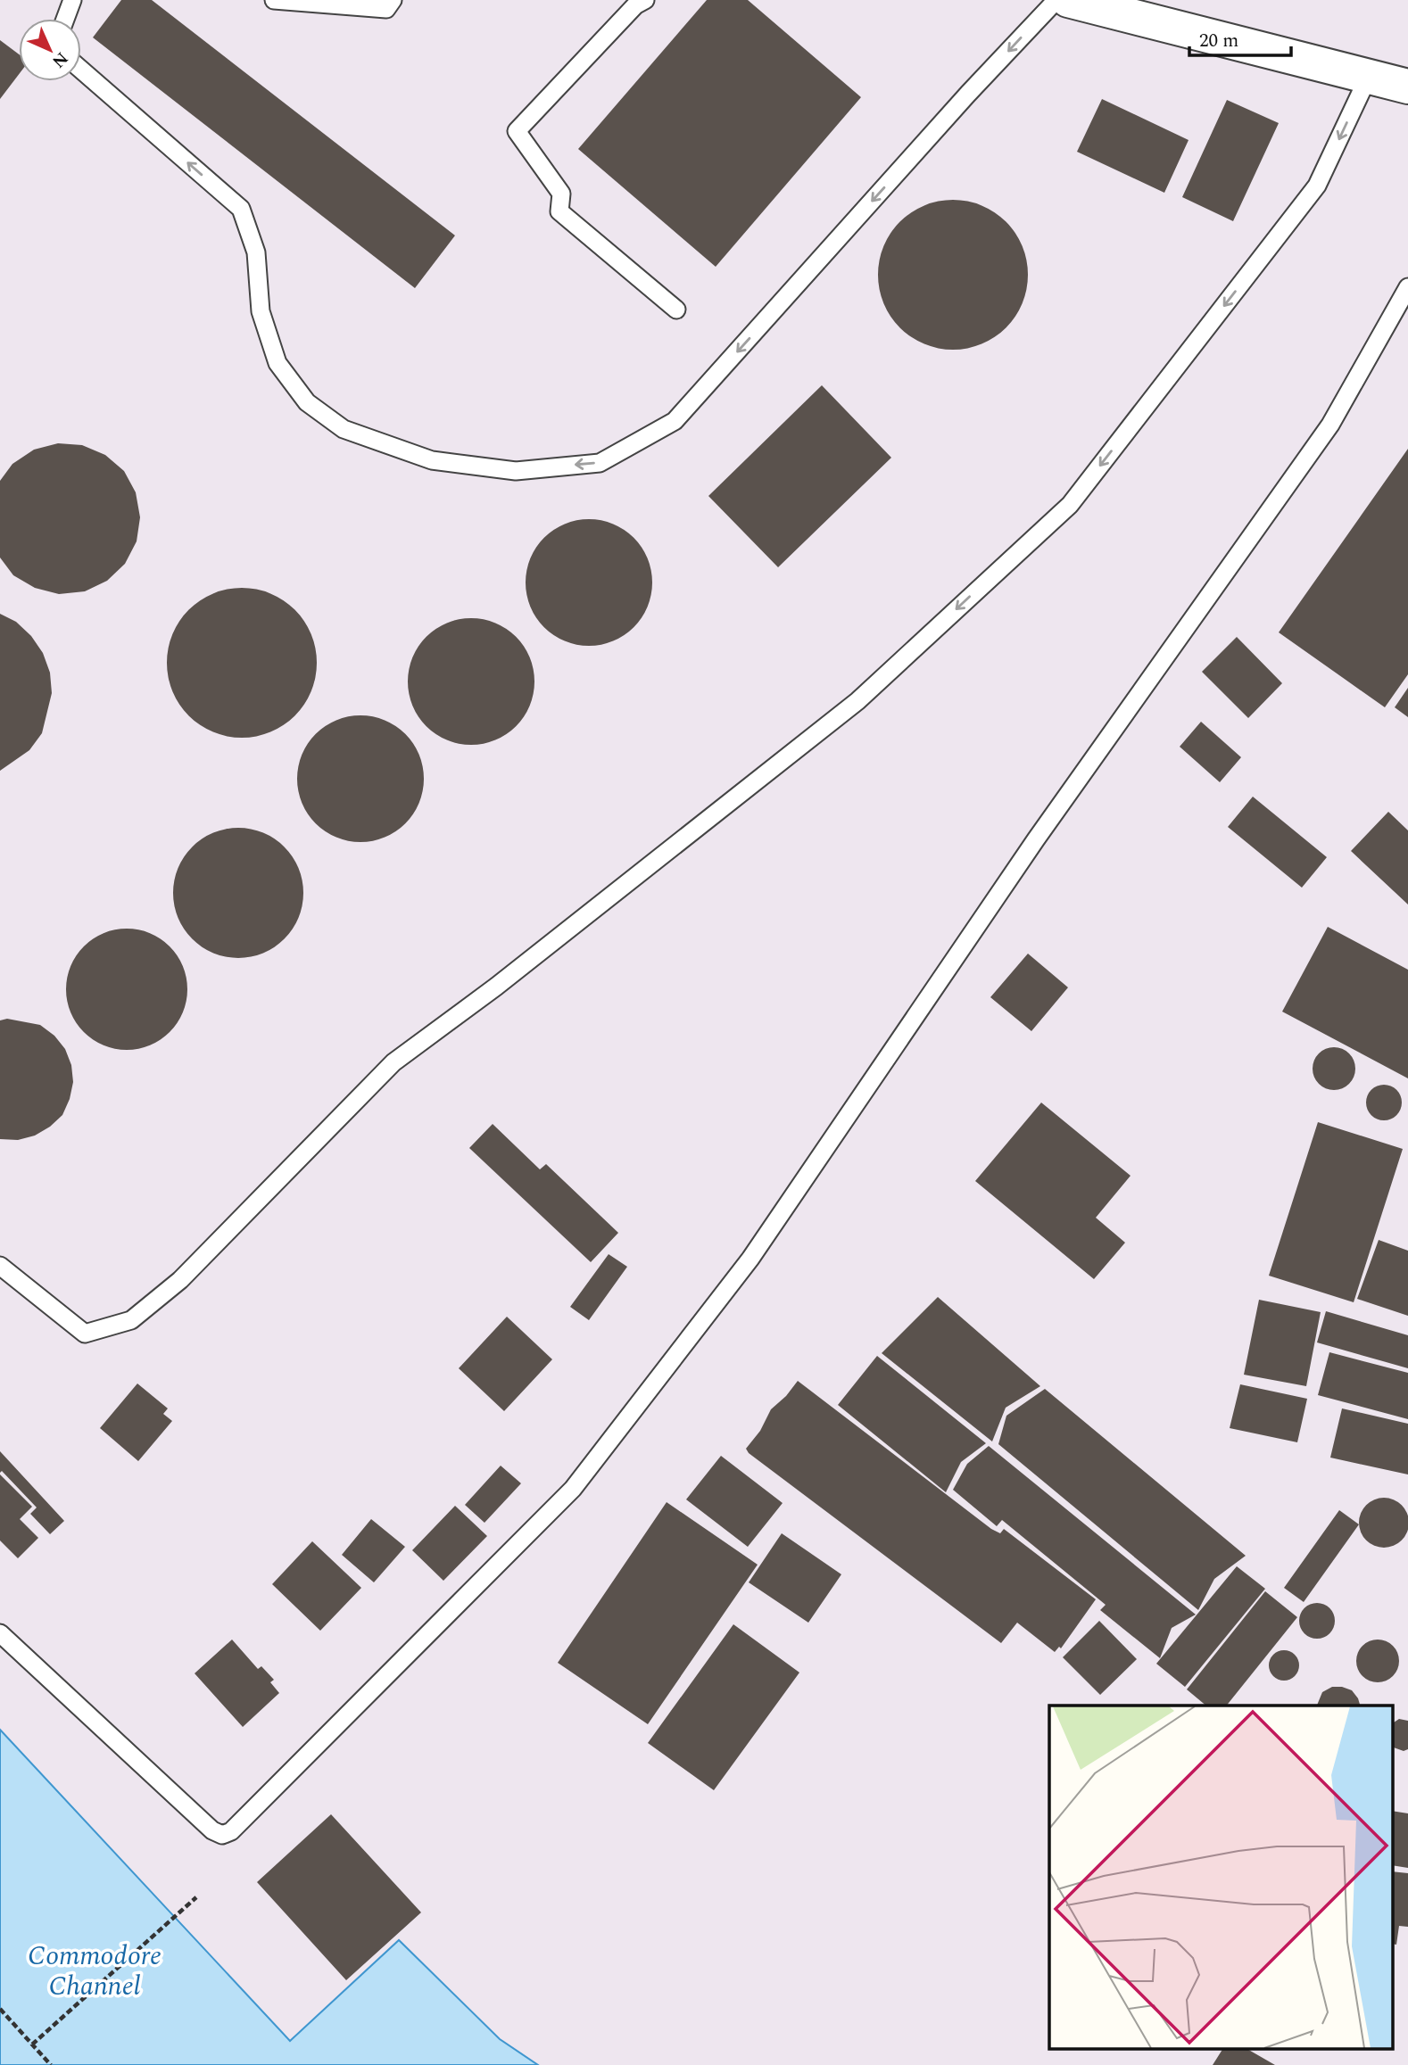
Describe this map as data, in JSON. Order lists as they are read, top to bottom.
{
  "water": ["Commodore Channel"],
  "scale_bar": "20 m",
  "north": "bottom right"
}
